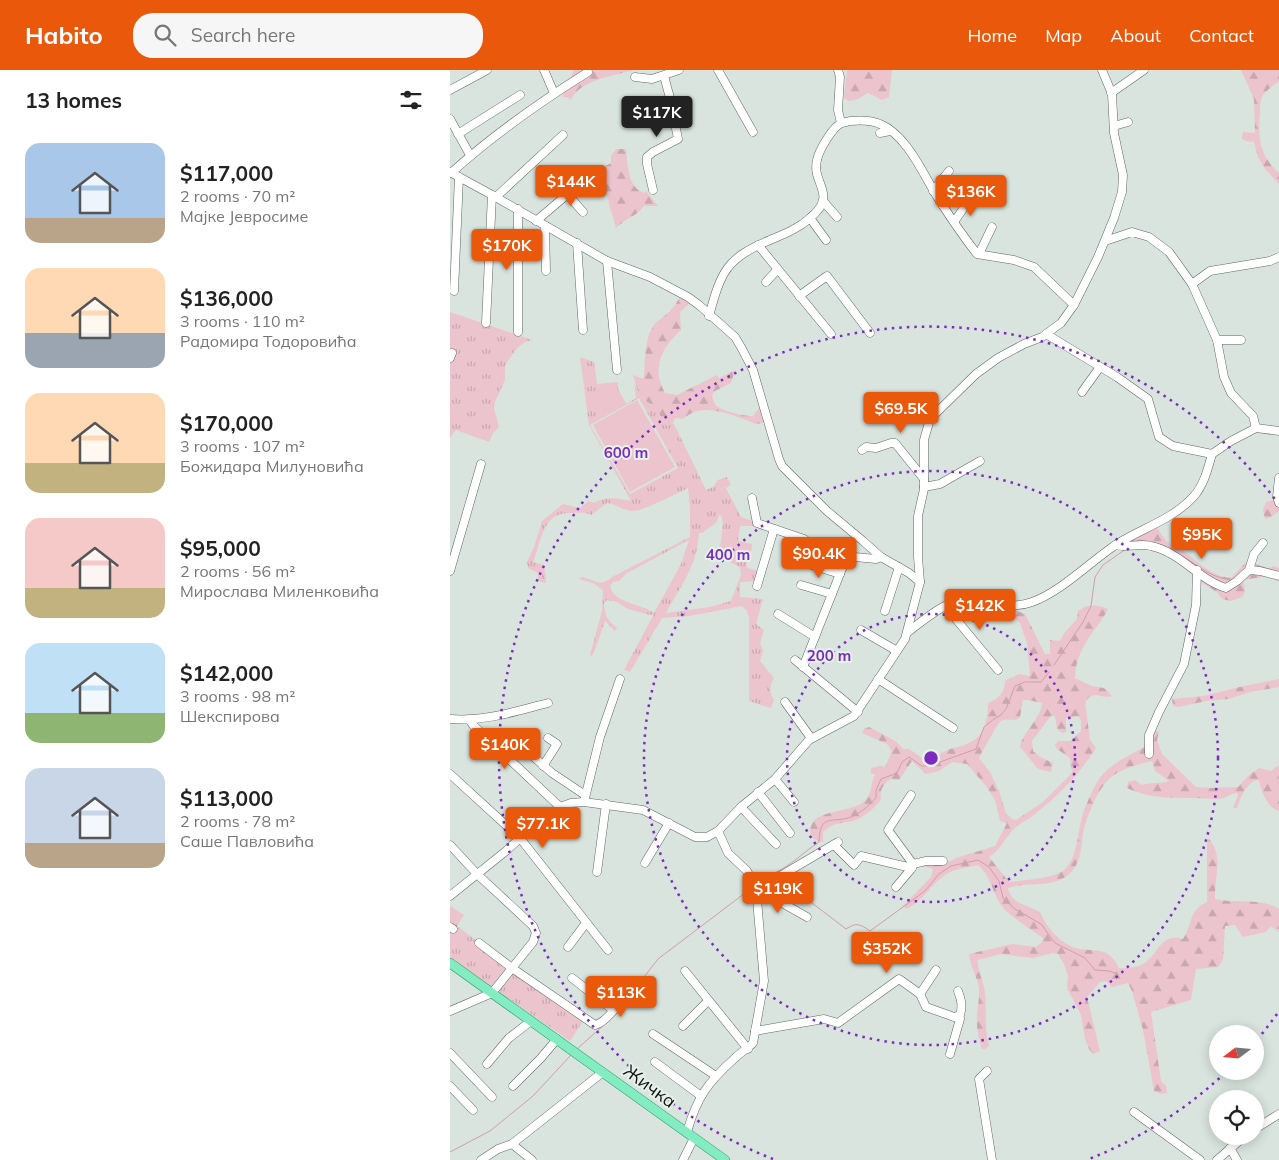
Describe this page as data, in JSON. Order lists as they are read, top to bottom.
{
  "streets": {
    "main road": ["Жичка"]
  },
  "north": "left",
  "page": {
    "header": "Habito",
    "search": "Search here",
    "nav": [
      "Home",
      "Map",
      "About",
      "Contact"
    ],
    "heading": "13 homes",
    "price": [
      "$117K",
      "$144K",
      "$136K",
      "$170K",
      "$69.5K",
      "$95K",
      "$90.4K",
      "$142K",
      "$140K",
      "$77.1K",
      "$119K",
      "$352K",
      "$113K"
    ],
    "list": [
      {
        "name": "$117,000",
        "note": "2 rooms · 70 m² · Мајке Јевросиме"
      },
      {
        "name": "$136,000",
        "note": "3 rooms · 110 m² · Радомира Тодоровића"
      },
      {
        "name": "$170,000",
        "note": "3 rooms · 107 m² · Божидара Милуновића"
      },
      {
        "name": "$95,000",
        "note": "2 rooms · 56 m² · Мирослава Миленковића"
      },
      {
        "name": "$142,000",
        "note": "3 rooms · 98 m² · Шекспирова"
      },
      {
        "name": "$113,000",
        "note": "2 rooms · 78 m² · Саше Павловића"
      }
    ]
  },
  "rings": ["600 m", "400 m", "200 m"]
}
